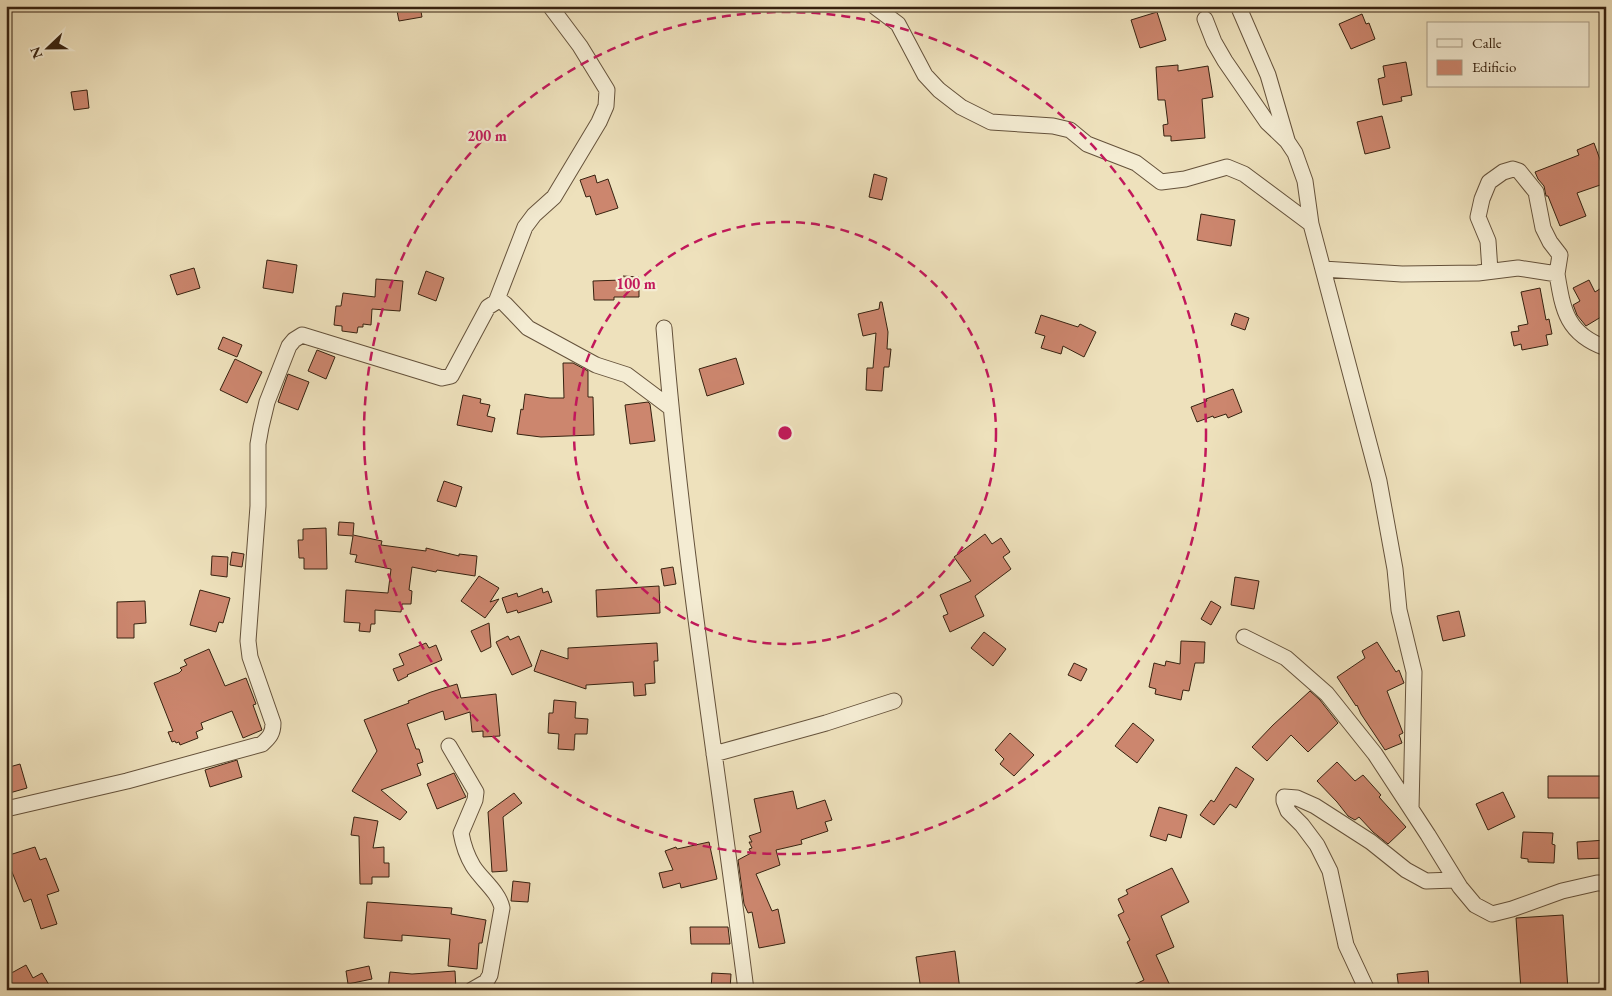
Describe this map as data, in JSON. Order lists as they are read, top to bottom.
{
  "legend": ["Calle", "Edificio"],
  "north": "left",
  "rings": ["200 m", "100 m"]
}
